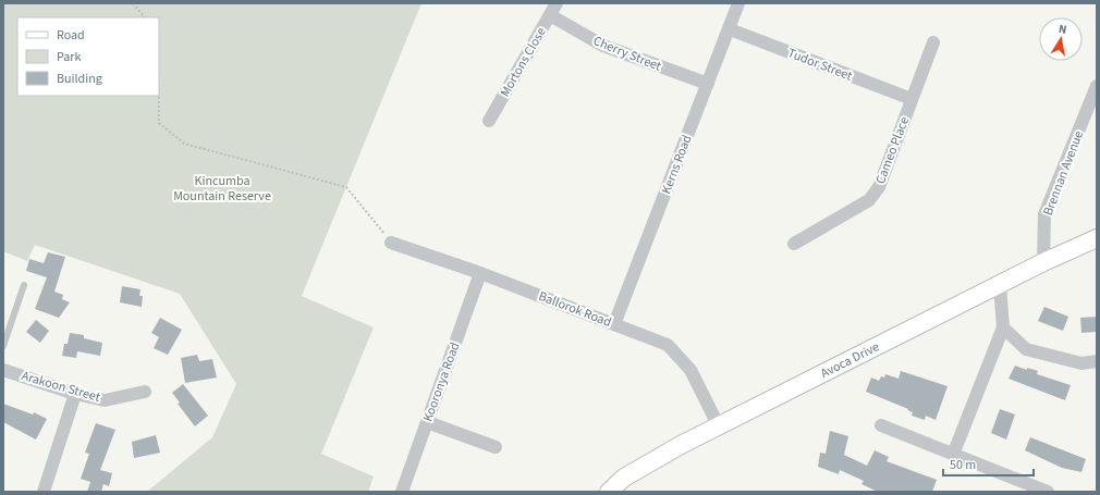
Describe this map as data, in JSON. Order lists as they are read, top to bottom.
{
  "streets": {
    "main road": ["Avoca Drive"],
    "street": [
      "Cherry Street",
      "Mortons Close",
      "Tudor Street",
      "Cameo Place",
      "Kerns Road",
      "Brennan Avenue",
      "Ballorok Road",
      "Kooronya Road",
      "Arakoon Street"
    ]
  },
  "crossings": [
    ["Cherry Street", "Mortons Close"],
    ["Cherry Street", "Kerns Road"],
    ["Tudor Street", "Cameo Place"],
    ["Tudor Street", "Kerns Road"],
    ["Kerns Road", "Ballorok Road"],
    ["Brennan Avenue", "Avoca Drive"],
    ["Ballorok Road", "Avoca Drive"],
    ["Ballorok Road", "Kooronya Road"]
  ],
  "parks": ["Kincumba Mountain Reserve"],
  "legend": ["Road", "Park", "Building"],
  "scale_bar": "50 m",
  "north": "top"
}
